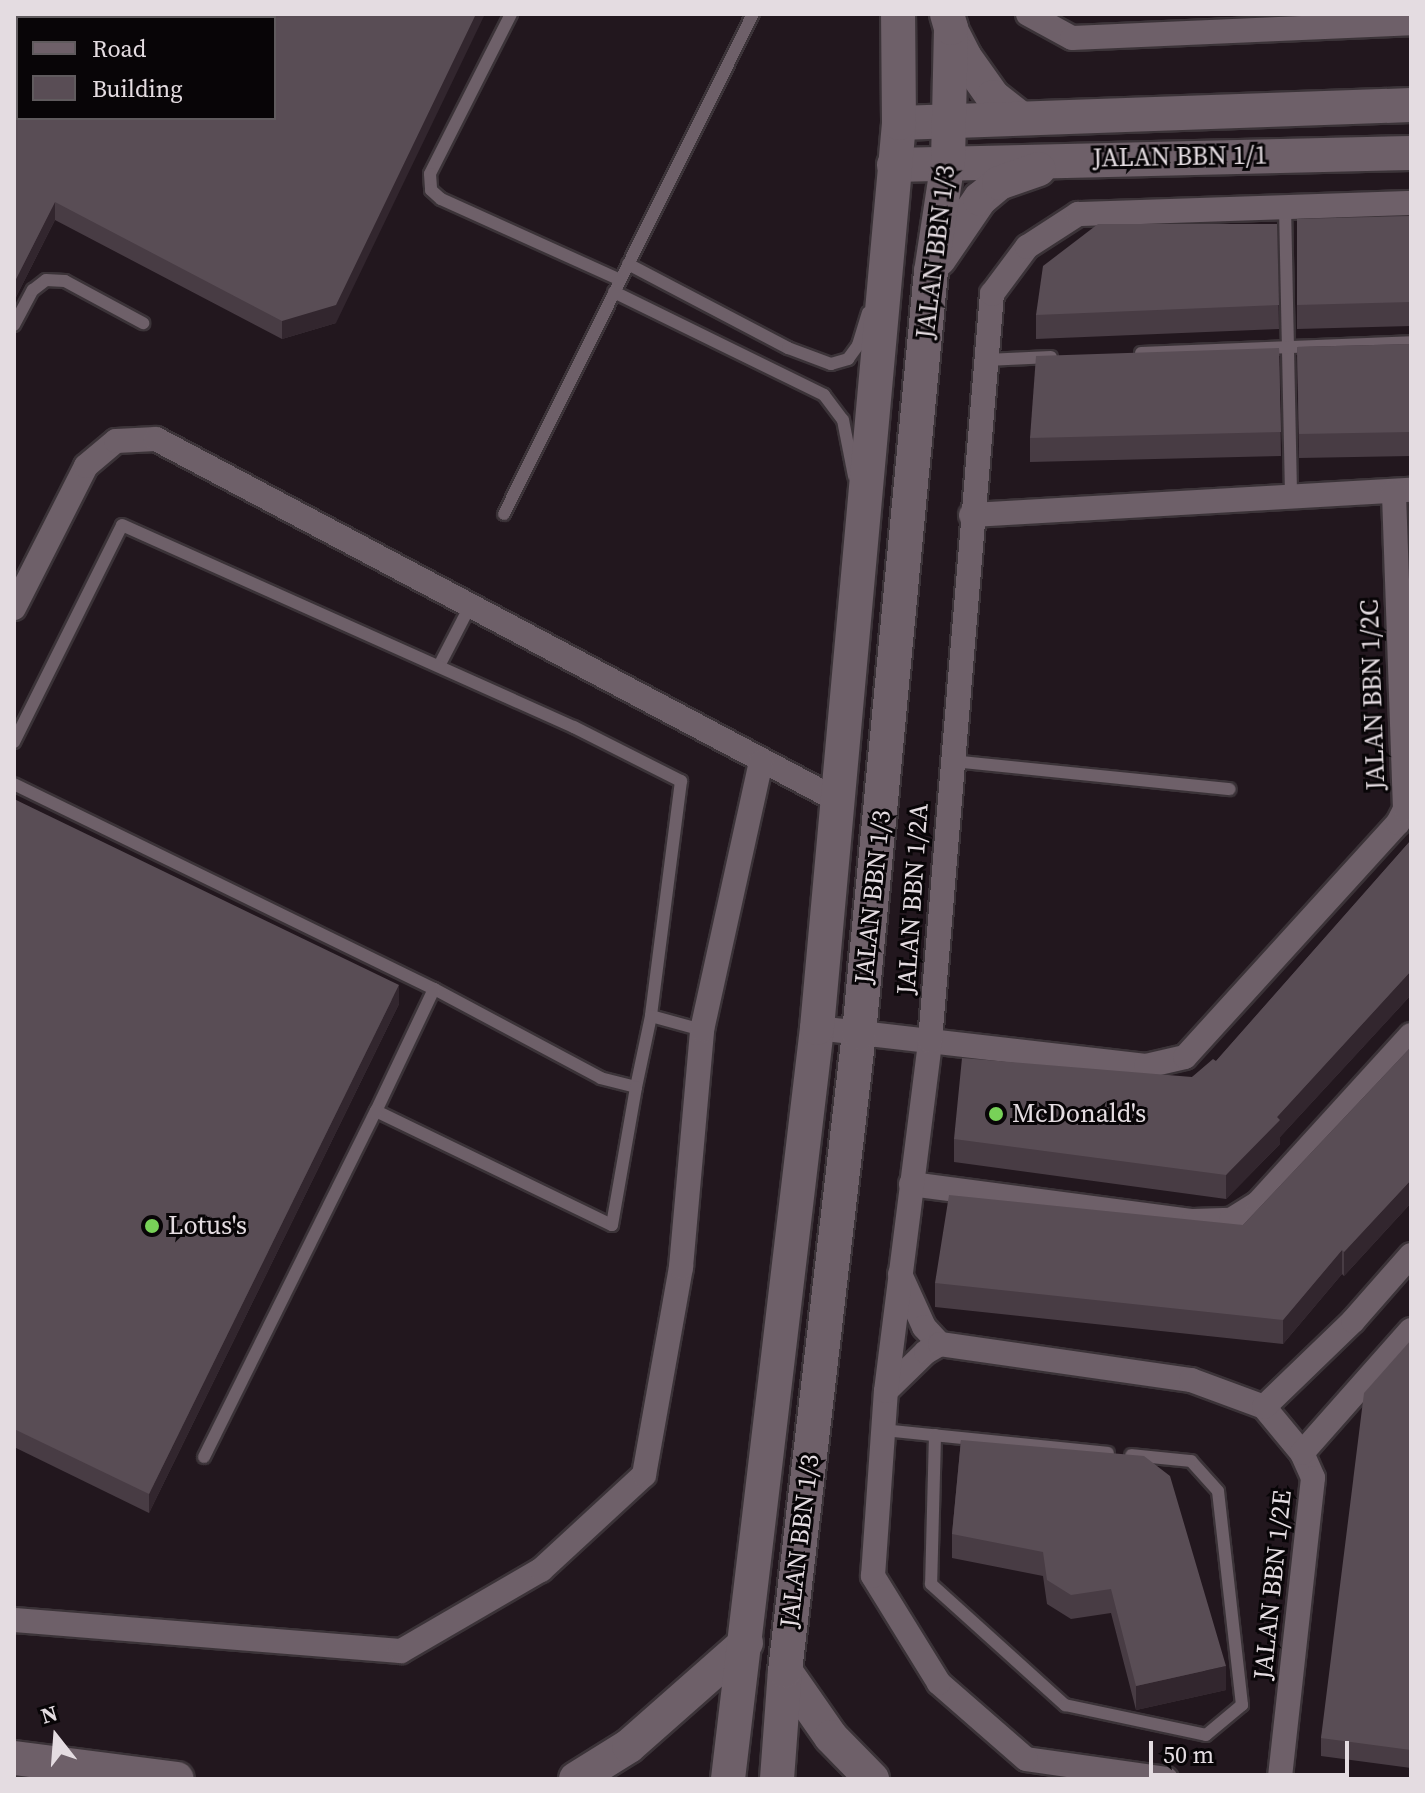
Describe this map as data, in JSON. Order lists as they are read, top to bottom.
{
  "streets": {
    "street": [
      "JALAN BBN 1/1",
      "JALAN BBN 1/3",
      "JALAN BBN 1/2C",
      "JALAN BBN 1/2A",
      "JALAN BBN 1/2E"
    ]
  },
  "crossings": [
    ["JALAN BBN 1/1", "JALAN BBN 1/3"],
    ["JALAN BBN 1/3", "JALAN BBN 1/2C"],
    ["JALAN BBN 1/2C", "JALAN BBN 1/2A"]
  ],
  "places": ["McDonald's", "Lotus's"],
  "legend": ["Road", "Building"],
  "scale_bar": "50 m",
  "north": "top"
}
